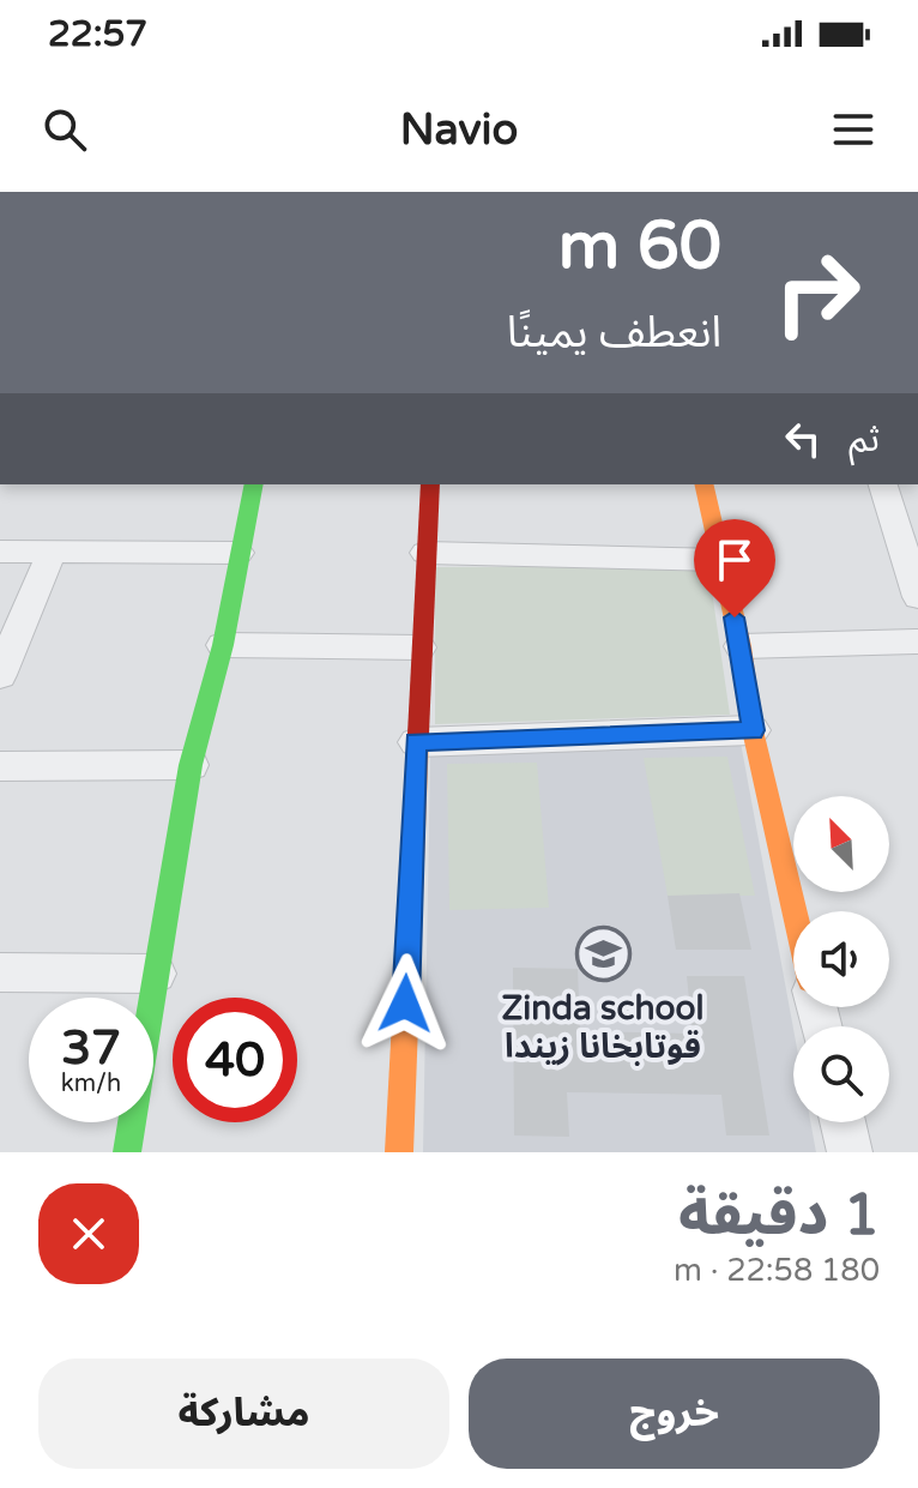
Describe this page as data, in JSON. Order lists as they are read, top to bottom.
{
  "places": {
    "school or university": ["Zinda school قوتابخانا زیندا"]
  },
  "north": "top left",
  "page": {
    "status": "22:57",
    "header": "Navio",
    "turn": ["60 m", "انعطف يمينًا"],
    "then": "ثم",
    "speed": "37 km/h",
    "limit": "40",
    "heading": ["1 دقيقة", "180 m · 22:58"],
    "buttons": ["خروج", "مشاركة"]
  }
}
